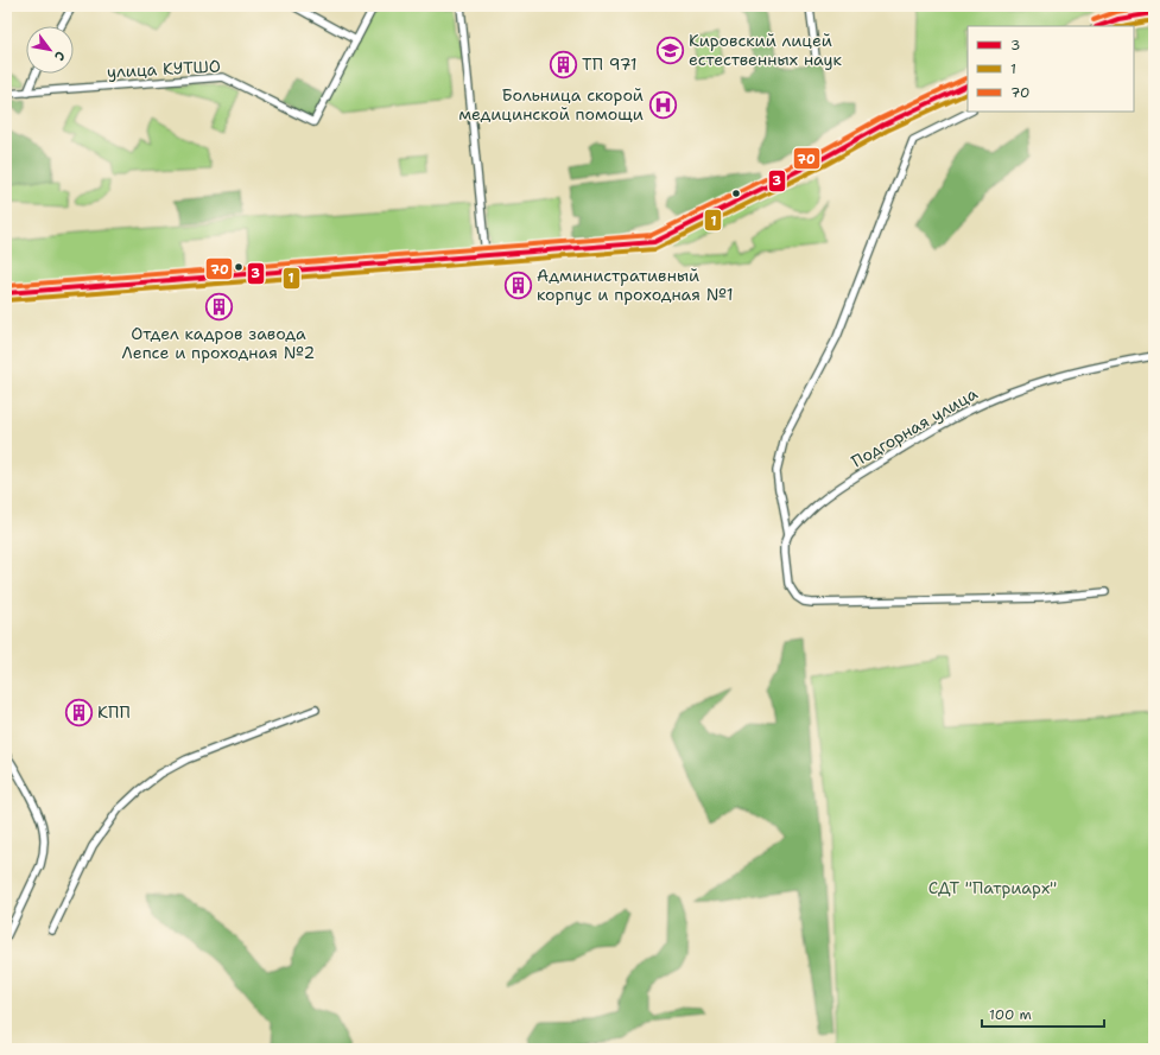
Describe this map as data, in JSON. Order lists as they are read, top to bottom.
{
  "streets": {
    "street": ["улица КУТШО", "Подгорная улица"]
  },
  "parks": ["СДТ \"Патриарх\""],
  "places": {
    "school or university": ["Кировский лицей естественных наук"],
    "building": [
      "ТП 971",
      "Административный корпус и проходная №1",
      "Отдел кадров завода Лепсе и проходная №2",
      "КПП"
    ],
    "hospital": ["Больница скорой медицинской помощи"]
  },
  "lines": ["transit line 70", "transit line 3", "transit line 1"],
  "legend": ["3", "1", "70"],
  "scale_bar": "100 m",
  "north": "bottom right"
}
